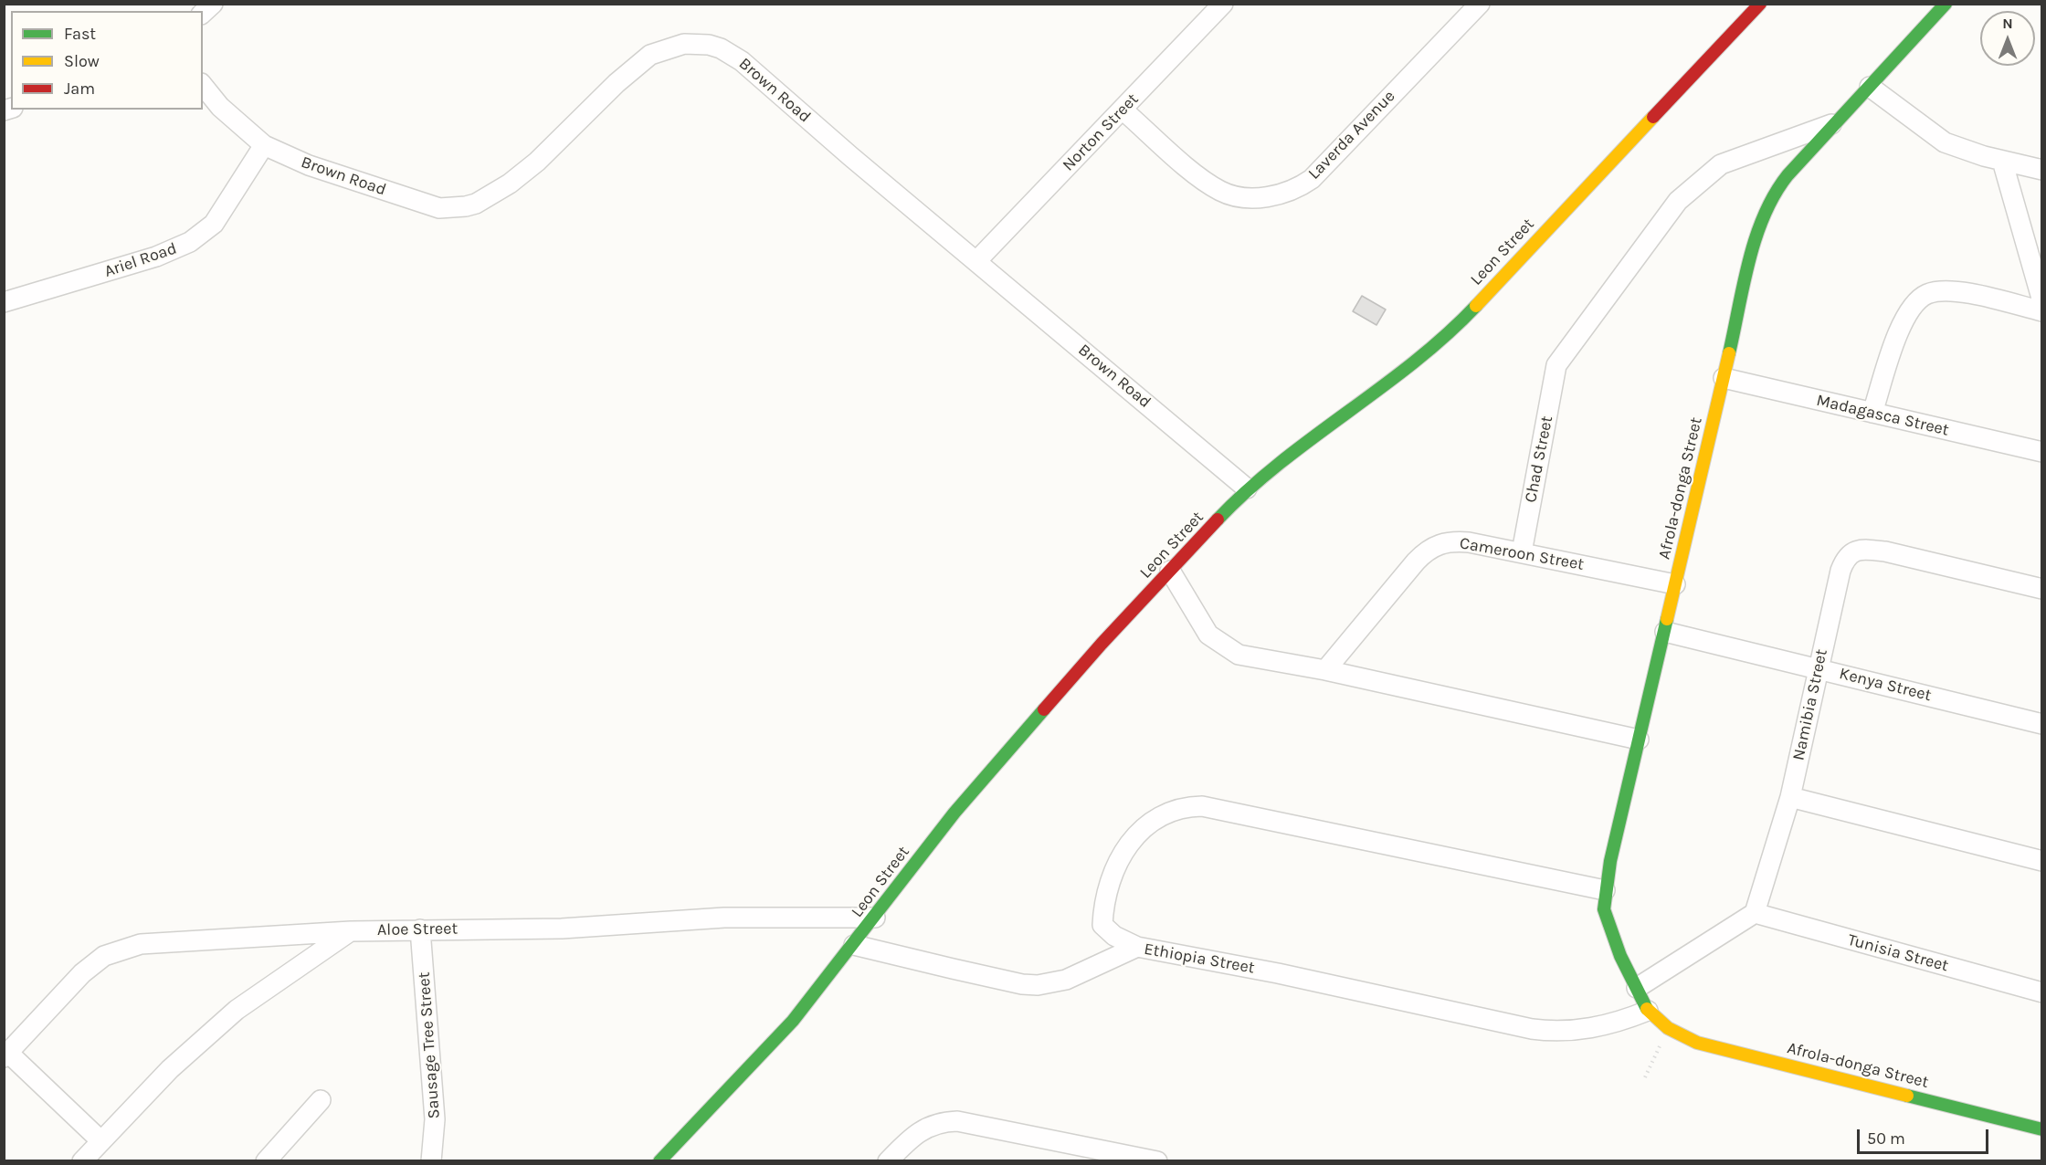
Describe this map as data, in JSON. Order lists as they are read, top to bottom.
{
  "streets": {
    "street": [
      "Brown Road",
      "Norton Street",
      "Laverda Avenue",
      "Leon Street",
      "Ariel Road",
      "Madagasca Street",
      "Chad Street",
      "Afrola-donga Street",
      "Cameroon Street",
      "Kenya Street",
      "Namibia Street",
      "Aloe Street",
      "Tunisia Street",
      "Ethiopia Street",
      "Sausage Tree Street"
    ]
  },
  "crossings": [
    ["Brown Road", "Norton Street"],
    ["Brown Road", "Leon Street"],
    ["Brown Road", "Ariel Road"],
    ["Norton Street", "Laverda Avenue"],
    ["Leon Street", "Aloe Street"],
    ["Madagasca Street", "Afrola-donga Street"],
    ["Chad Street", "Afrola-donga Street"],
    ["Chad Street", "Cameroon Street"],
    ["Afrola-donga Street", "Cameroon Street"],
    ["Afrola-donga Street", "Kenya Street"],
    ["Afrola-donga Street", "Ethiopia Street"],
    ["Kenya Street", "Namibia Street"],
    ["Namibia Street", "Tunisia Street"],
    ["Aloe Street", "Sausage Tree Street"]
  ],
  "legend": ["Fast", "Slow", "Jam"],
  "scale_bar": "50 m",
  "north": "top"
}
